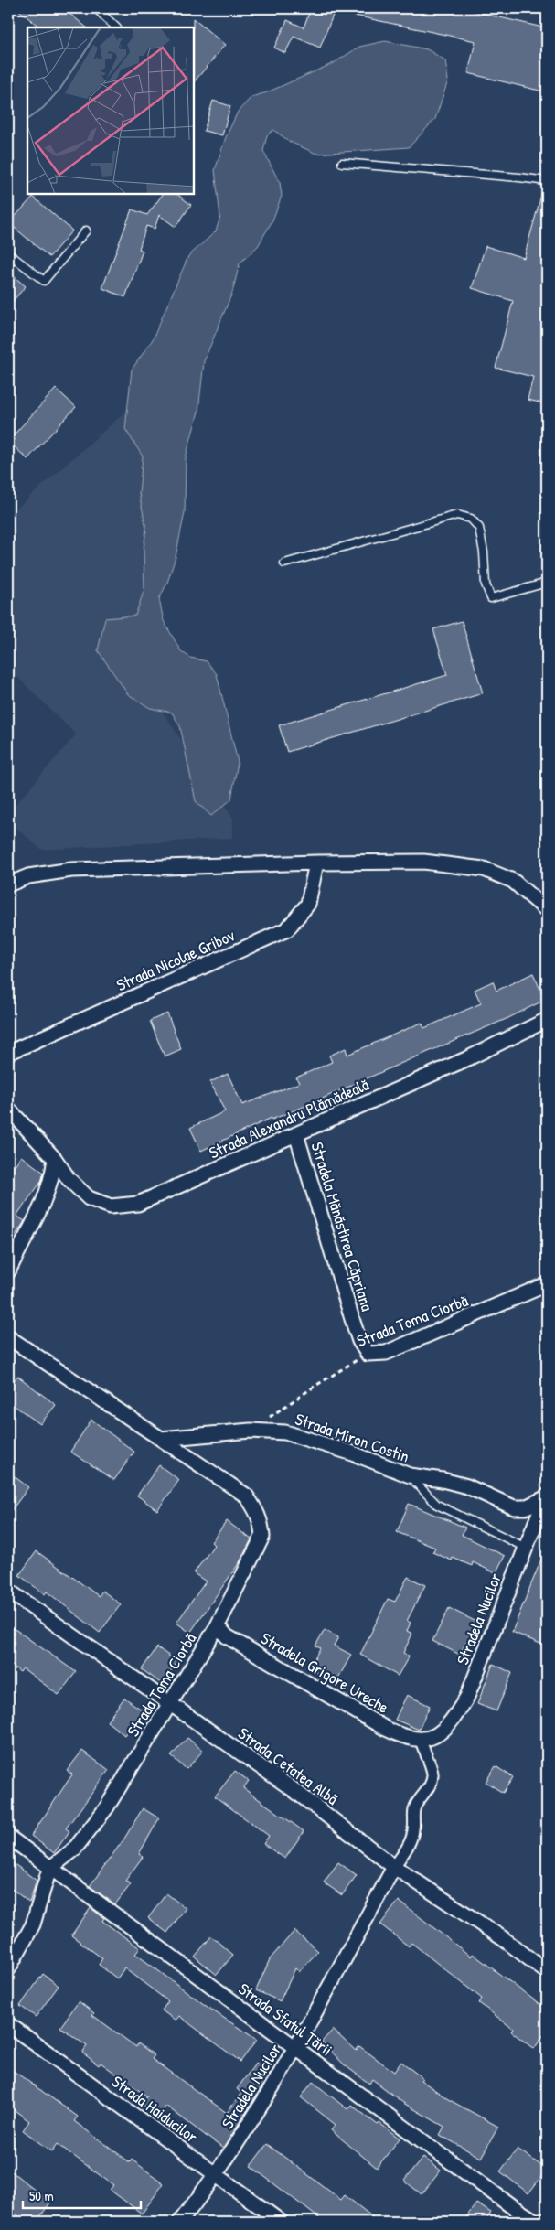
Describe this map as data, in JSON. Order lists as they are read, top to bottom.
{
  "streets": {
    "street": [
      "Strada Nicolae Gribov",
      "Strada Alexandru Plămădeală",
      "Stradela Mănăstirea Căpriana",
      "Strada Toma Ciorbă",
      "Strada Miron Costin",
      "Stradela Nucilor",
      "Stradela Grigore Ureche",
      "Strada Cetatea Albă",
      "Strada Sfatul Țării",
      "Strada Haiducilor"
    ]
  },
  "crossings": [
    ["Strada Alexandru Plămădeală", "Stradela Mănăstirea Căpriana"],
    ["Stradela Mănăstirea Căpriana", "Strada Toma Ciorbă"],
    ["Strada Toma Ciorbă", "Strada Miron Costin"],
    ["Strada Toma Ciorbă", "Stradela Grigore Ureche"],
    ["Strada Toma Ciorbă", "Strada Cetatea Albă"],
    ["Strada Toma Ciorbă", "Strada Sfatul Țării"],
    ["Strada Miron Costin", "Stradela Nucilor"],
    ["Stradela Nucilor", "Stradela Grigore Ureche"],
    ["Stradela Nucilor", "Strada Cetatea Albă"],
    ["Stradela Nucilor", "Strada Sfatul Țării"],
    ["Stradela Nucilor", "Strada Haiducilor"]
  ],
  "scale_bar": "50 m"
}
